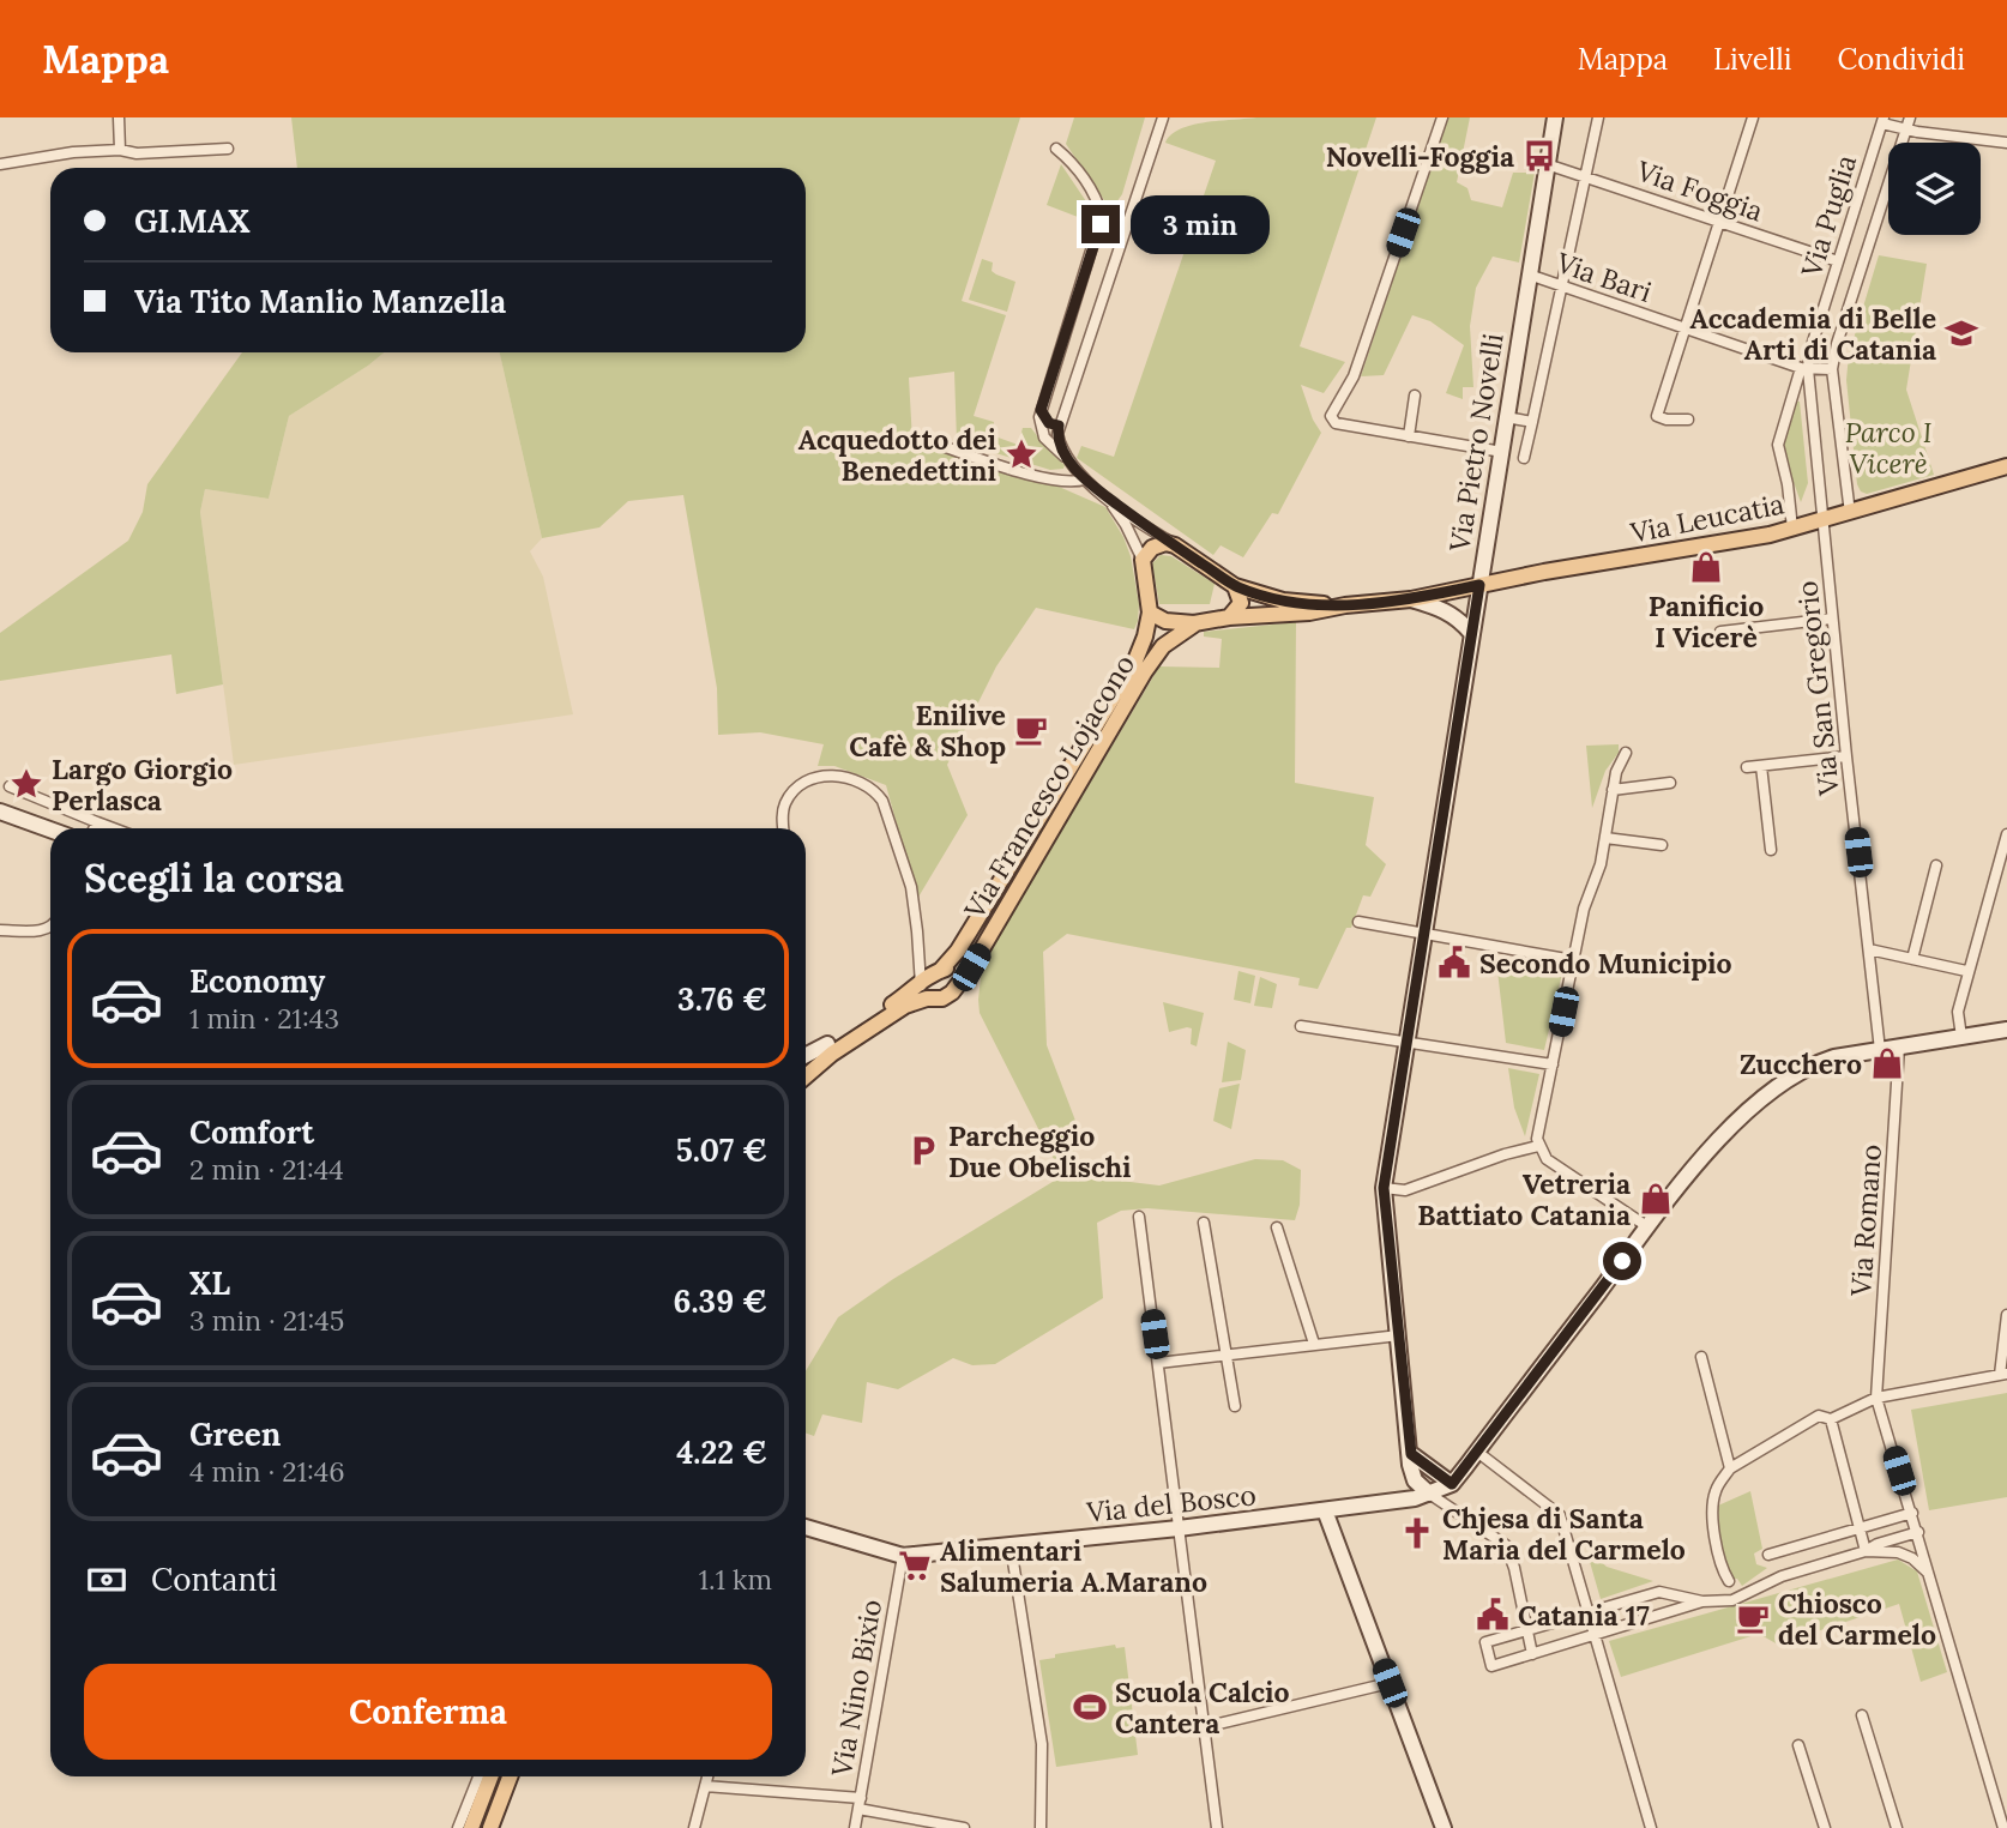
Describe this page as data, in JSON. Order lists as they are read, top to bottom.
{
  "streets": {
    "main road": [
      "Via Pietro Novelli",
      "Via Leucatia",
      "Via Francesco Lojacono",
      "Via del Bosco"
    ],
    "street": [
      "Via Foggia",
      "Via Puglia",
      "Via Bari",
      "Via San Gregorio",
      "Via Romano",
      "Via Nino Bixio"
    ]
  },
  "crossings": [
    ["Via Foggia", "Via Puglia"],
    ["Via Foggia", "Via Pietro Novelli"],
    ["Via Puglia", "Via Bari"],
    ["Via Puglia", "Via Leucatia"],
    ["Via Puglia", "Via San Gregorio"],
    ["Via Bari", "Via Pietro Novelli"],
    ["Via Pietro Novelli", "Via Leucatia"],
    ["Via Pietro Novelli", "Via del Bosco"],
    ["Via Leucatia", "Via San Gregorio"],
    ["Via Leucatia", "Via Francesco Lojacono"],
    ["Via San Gregorio", "Via del Bosco"],
    ["Via Romano", "Via del Bosco"],
    ["Via del Bosco", "Via Nino Bixio"]
  ],
  "parks": ["Parco I Vicerè"],
  "places": {
    "bus stop": ["Novelli-Foggia"],
    "school or university": ["Accademia di Belle Arti di Catania"],
    "place": ["Acquedotto dei Benedettini", "Largo Giorgio Perlasca"],
    "shop": ["Panificio I Vicerè", "Zucchero", "Vetreria Battiato Catania"],
    "cafe": ["Enilive Cafè & Shop", "Chiosco del Carmelo"],
    "public building": ["Secondo Municipio", "Catania 17"],
    "parking": ["Parcheggio Due Obelischi"],
    "church": ["Chjesa di Santa Maria del Carmelo"],
    "supermarket": ["Alimentari Salumeria A.Marano"],
    "sports": ["Scuola Calcio Cantera"]
  },
  "page": {
    "header": "Mappa",
    "nav": ["Mappa", "Livelli", "Condividi"],
    "banner": ["GI.MAX", "Via Tito Manlio Manzella"],
    "bubble": "3 min",
    "heading": "Scegli la corsa",
    "list": [
      {
        "name": "Economy",
        "note": "1 min · 21:43",
        "value": "3.76 €"
      },
      {
        "name": "Comfort",
        "note": "2 min · 21:44",
        "value": "5.07 €"
      },
      {
        "name": "XL",
        "note": "3 min · 21:45",
        "value": "6.39 €"
      },
      {
        "name": "Green",
        "note": "4 min · 21:46",
        "value": "4.22 €"
      }
    ],
    "pay": ["Contanti", "1.1 km"],
    "buttons": "Conferma"
  }
}
